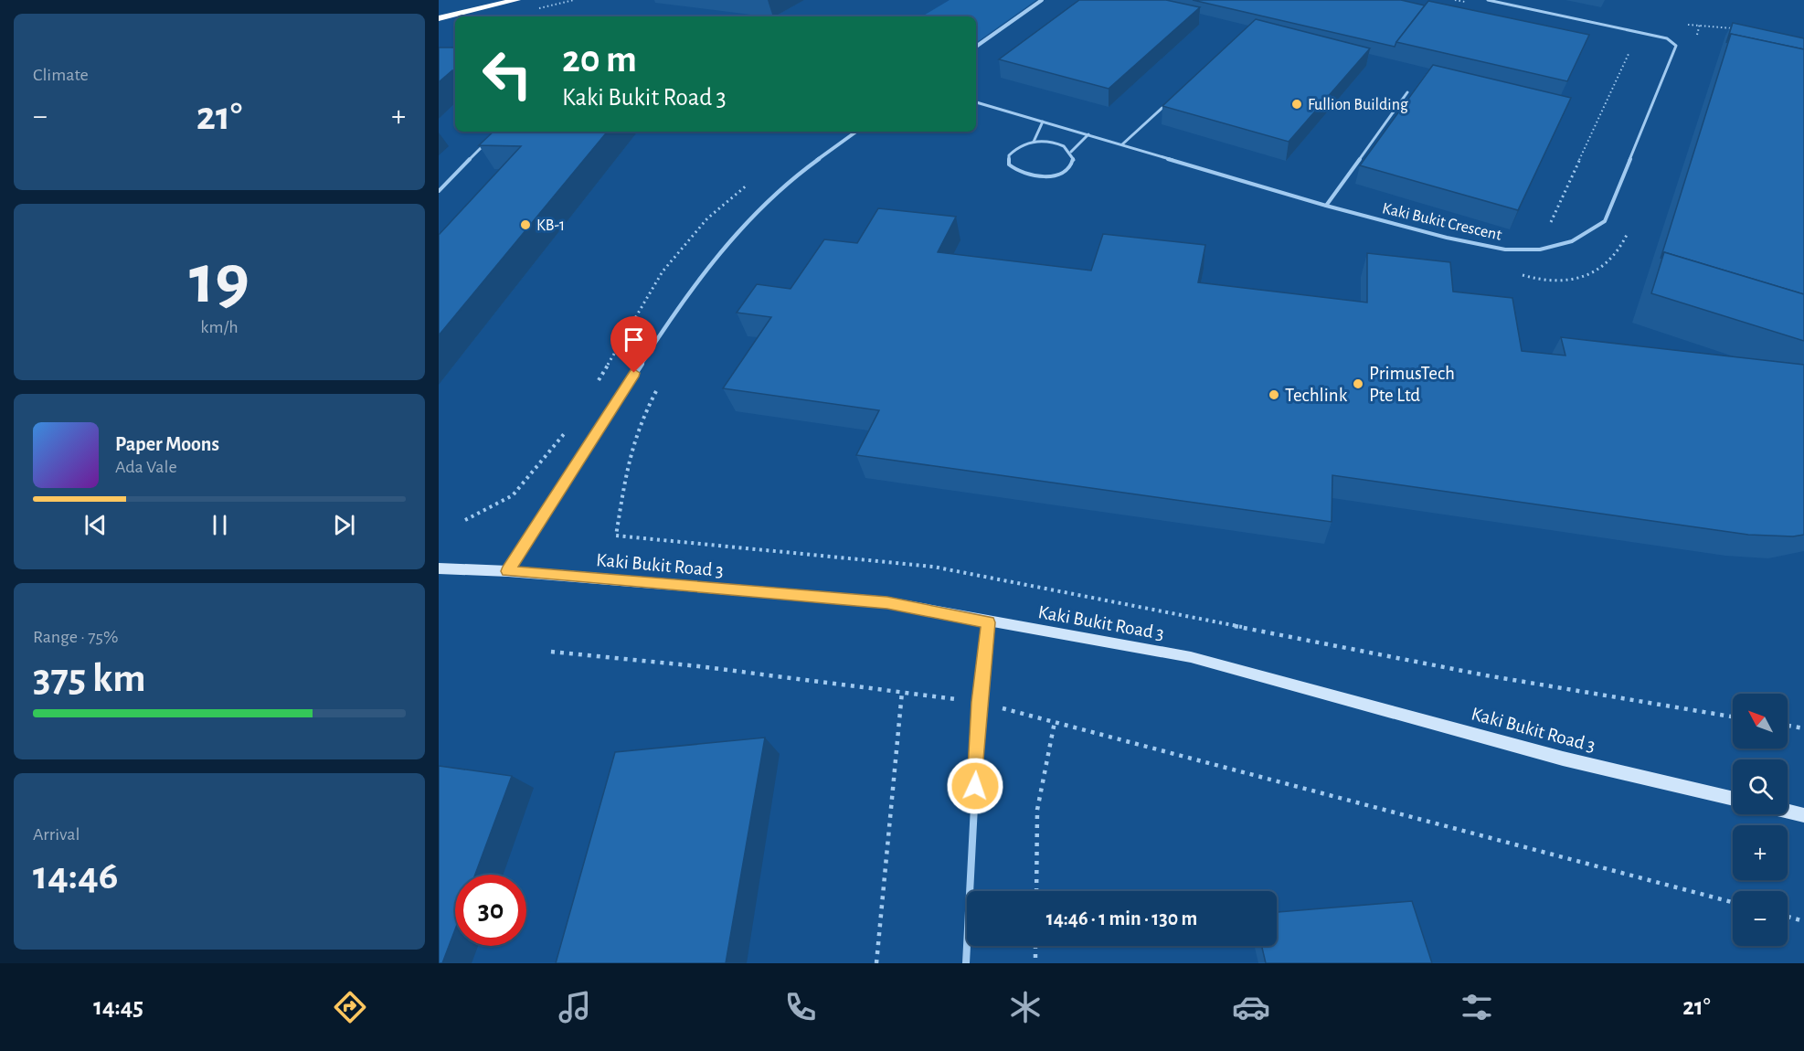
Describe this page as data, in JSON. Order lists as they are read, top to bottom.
{
  "streets": {
    "street": ["Kaki Bukit Road 3"],
    "lane": ["Kaki Bukit Crescent"]
  },
  "places": [
    "Fullion Building",
    "KB-1",
    "PrimusTech Pte Ltd",
    "Techlink"
  ],
  "north": "top left",
  "page": {
    "tile": [
      "Climate",
      ["19", "km/h"],
      ["Range · 75%", "375 km"],
      ["Arrival", "14:46"]
    ],
    "turn": ["20 m", "Kaki Bukit Road 3"],
    "heat": ["−", "21°", "+"],
    "song": ["Paper Moons", "Ada Vale"],
    "map_buttons": ["+", "−"],
    "limit": "30",
    "trip": "14:46 · 1 min · 130 m",
    "tabs": ["14:45", "21°"]
  }
}
